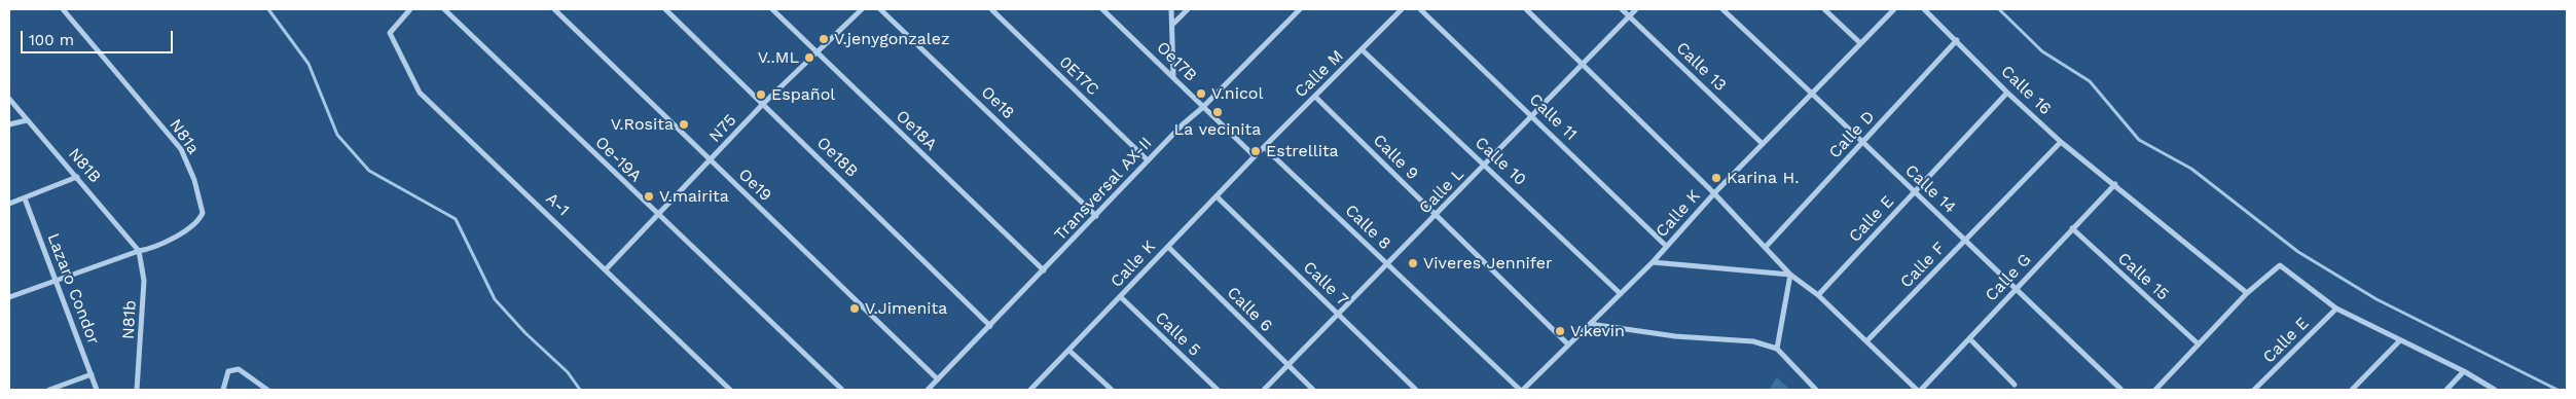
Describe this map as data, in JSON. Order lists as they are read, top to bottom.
{
  "streets": {
    "street": [
      "Oe17B",
      "Calle 13",
      "Calle M",
      "0E17C",
      "Calle 16",
      "Oe18",
      "Calle 11",
      "N75",
      "Oe18A",
      "Calle D",
      "N81a",
      "Oe18B",
      "Calle 9",
      "Oe-19A",
      "Calle 10",
      "N81B",
      "Oe19",
      "Transversal AX-II",
      "Calle 14",
      "Calle L",
      "A-1",
      "Calle K",
      "Calle E",
      "Calle 8",
      "Calle F",
      "Calle 15",
      "Calle G",
      "Calle 7",
      "Lazaro Condor",
      "Calle 6",
      "N81b",
      "Calle 5"
    ]
  },
  "crossings": [
    ["Oe17B", "Calle M"],
    ["Oe17B", "Transversal AX-II"],
    ["Oe17B", "Calle K"],
    ["Calle 13", "Calle L"],
    ["Calle 13", "Calle K"],
    ["Calle M", "Calle 9"],
    ["Calle M", "Calle 10"],
    ["Calle M", "Calle K"],
    ["Calle M", "Calle 8"],
    ["0E17C", "Transversal AX-II"],
    ["Calle 16", "Calle D"],
    ["Calle 16", "Calle E"],
    ["Calle 16", "Calle F"],
    ["Calle 16", "Calle G"],
    ["Oe18", "Transversal AX-II"],
    ["Calle 11", "Calle L"],
    ["Calle 11", "Calle K"],
    ["N75", "Oe18A"],
    ["N75", "Oe18B"],
    ["N75", "Oe-19A"],
    ["N75", "Oe19"],
    ["N75", "A-1"],
    ["Oe18A", "Transversal AX-II"],
    ["Calle D", "Calle 14"],
    ["N81a", "N81B"],
    ["N81a", "N81b"],
    ["Oe18B", "Transversal AX-II"],
    ["Calle 9", "Calle L"],
    ["Calle 9", "Calle K"],
    ["Calle 10", "Calle L"],
    ["Calle 10", "Calle K"],
    ["N81B", "N81b"],
    ["Oe19", "Transversal AX-II"],
    ["Calle 14", "Calle K"],
    ["Calle 14", "Calle E"],
    ["Calle 14", "Calle F"],
    ["Calle 14", "Calle G"],
    ["Calle L", "Calle 8"],
    ["Calle L", "Calle 7"],
    ["Calle L", "Calle 6"],
    ["Calle K", "Calle 8"],
    ["Calle K", "Calle 7"],
    ["Calle K", "Calle 6"],
    ["Calle K", "Calle 5"],
    ["Calle 15", "Calle G"]
  ],
  "places": [
    "V.jenygonzalez",
    "V..ML",
    "V.nicol",
    "Español",
    "La vecinita",
    "V.Rosita",
    "Estrellita",
    "Karina H.",
    "V.mairita",
    "Viveres Jennifer",
    "V.Jimenita",
    "V.kevin"
  ],
  "scale_bar": "100 m"
}
